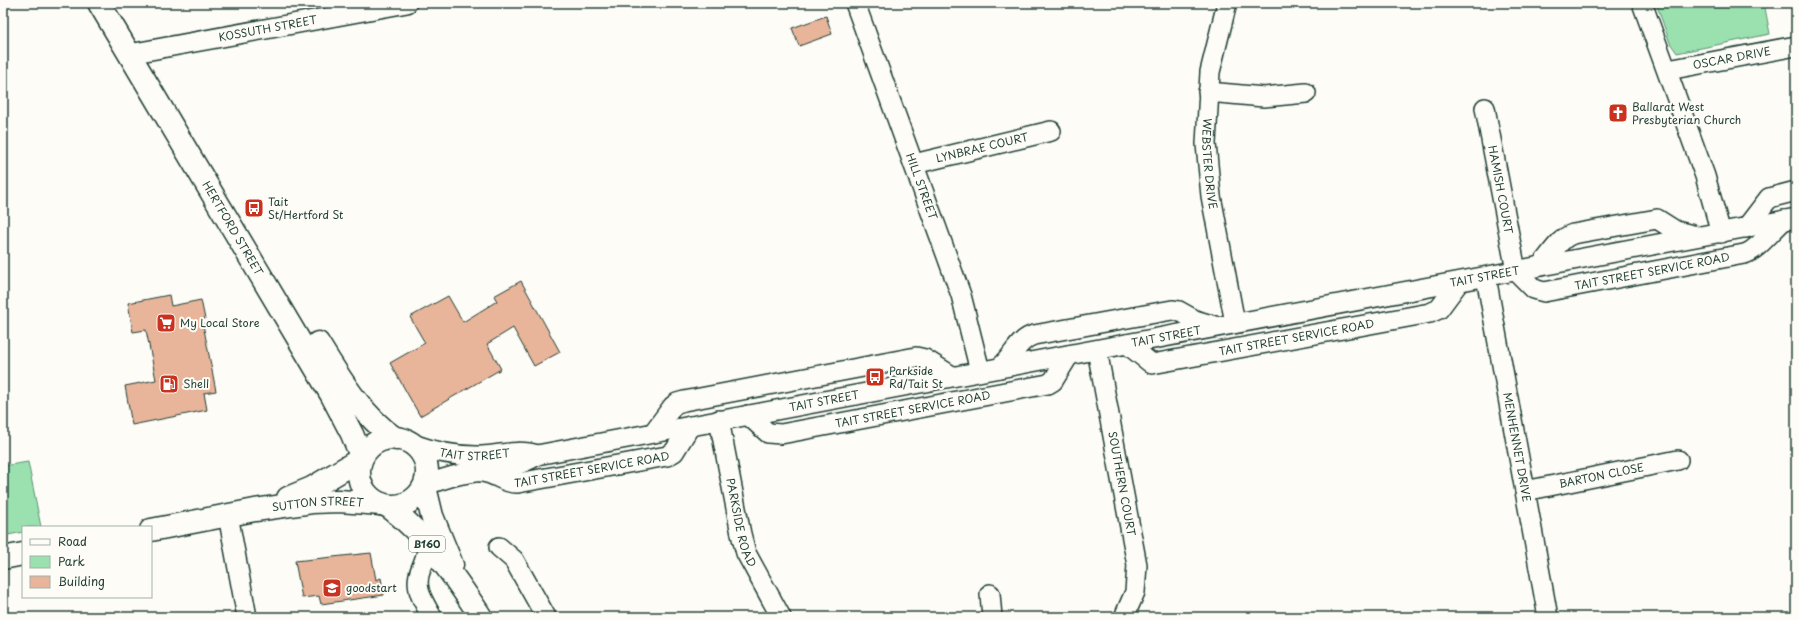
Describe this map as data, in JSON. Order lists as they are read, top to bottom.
{
  "streets": {
    "main road": ["HERTFORD STREET", "SUTTON STREET", "B160"],
    "street": [
      "KOSSUTH STREET",
      "OSCAR DRIVE",
      "LYNBRAE COURT",
      "WEBSTER DRIVE",
      "HILL STREET",
      "HAMISH COURT",
      "TAIT STREET SERVICE ROAD",
      "TAIT STREET",
      "MENHENNET DRIVE",
      "BARTON CLOSE",
      "SOUTHERN COURT",
      "PARKSIDE ROAD"
    ]
  },
  "crossings": [
    ["KOSSUTH STREET", "HERTFORD STREET"],
    ["LYNBRAE COURT", "HILL STREET"],
    ["WEBSTER DRIVE", "TAIT STREET"],
    ["HILL STREET", "TAIT STREET"],
    ["HAMISH COURT", "TAIT STREET SERVICE ROAD"],
    ["HAMISH COURT", "TAIT STREET"],
    ["HERTFORD STREET", "TAIT STREET"],
    ["HERTFORD STREET", "SUTTON STREET"],
    ["HERTFORD STREET", "B160"],
    ["TAIT STREET SERVICE ROAD", "TAIT STREET"],
    ["TAIT STREET", "MENHENNET DRIVE"],
    ["TAIT STREET", "SOUTHERN COURT"],
    ["TAIT STREET", "SUTTON STREET"],
    ["TAIT STREET", "PARKSIDE ROAD"],
    ["TAIT STREET", "B160"],
    ["MENHENNET DRIVE", "BARTON CLOSE"],
    ["SUTTON STREET", "B160"]
  ],
  "places": {
    "church": ["Ballarat West Presbyterian Church"],
    "bus stop": ["Tait St/Hertford St", "Parkside Rd/Tait St"],
    "supermarket": ["My Local Store"],
    "fuel station": ["Shell"],
    "school or university": ["goodstart"]
  },
  "legend": ["Road", "Park", "Building"]
}
